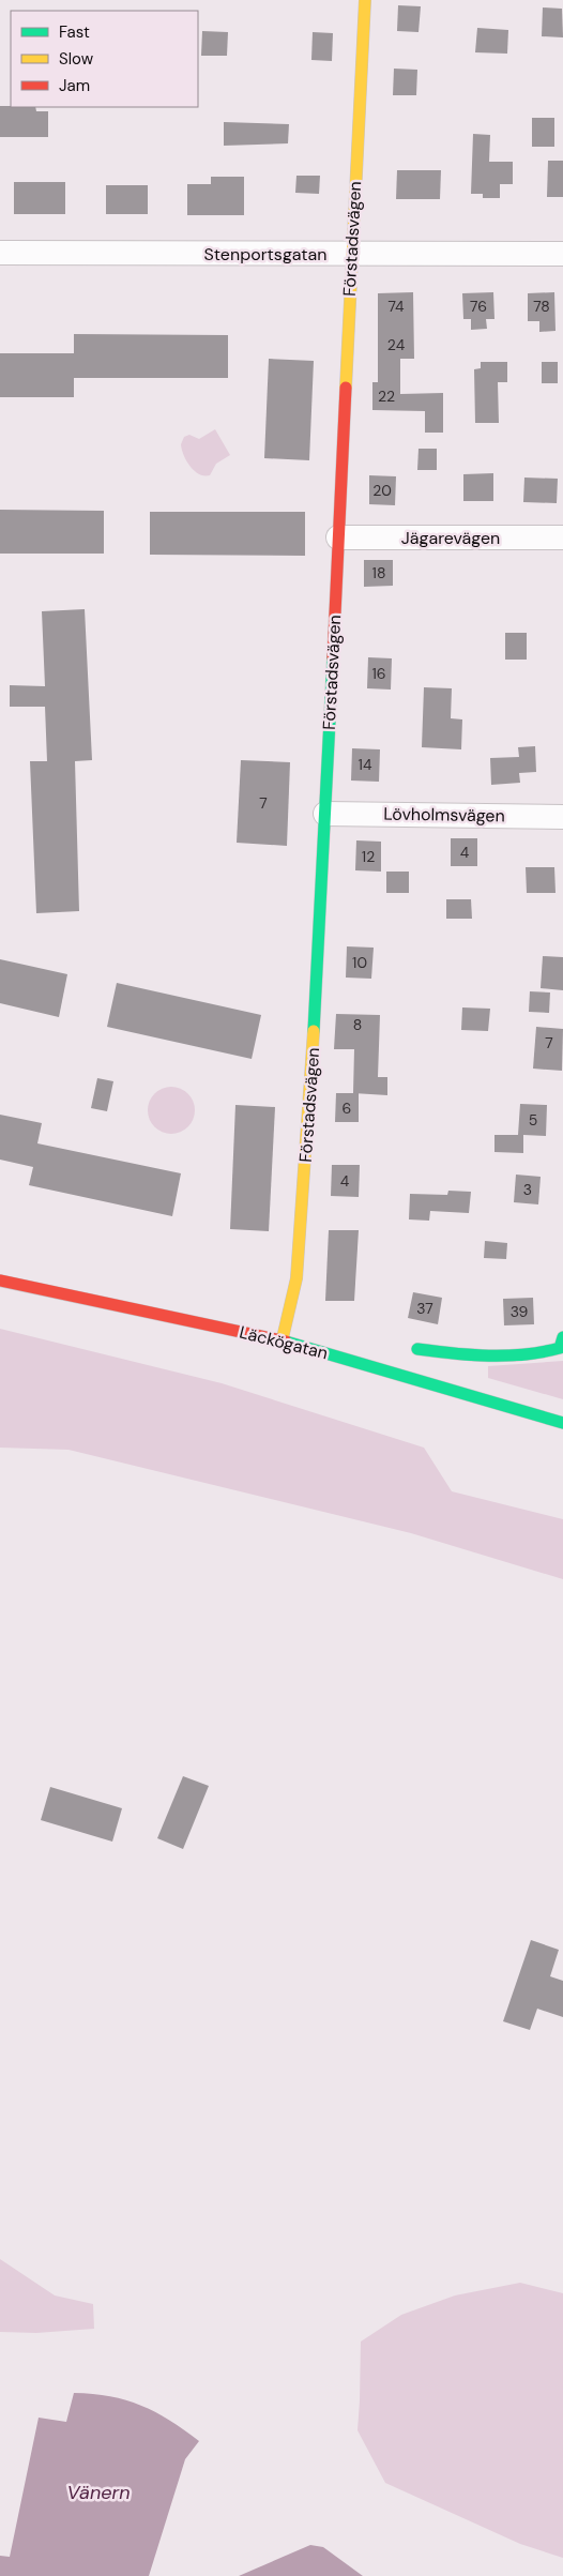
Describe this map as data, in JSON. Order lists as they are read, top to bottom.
{
  "streets": {
    "street": [
      "Förstadsvägen",
      "Stenportsgatan",
      "Jägarevägen",
      "Lövholmsvägen",
      "Läckögatan"
    ]
  },
  "crossings": [
    ["Förstadsvägen", "Stenportsgatan"],
    ["Förstadsvägen", "Jägarevägen"],
    ["Förstadsvägen", "Lövholmsvägen"],
    ["Förstadsvägen", "Läckögatan"]
  ],
  "water": ["Vänern"],
  "house_numbers": [
    "74",
    "76",
    "78",
    "24",
    "22",
    "20",
    "18",
    "16",
    "14",
    "7",
    "4",
    "12",
    "10",
    "8",
    "7",
    "6",
    "5",
    "4",
    "3",
    "37",
    "39"
  ],
  "legend": ["Fast", "Slow", "Jam"]
}
